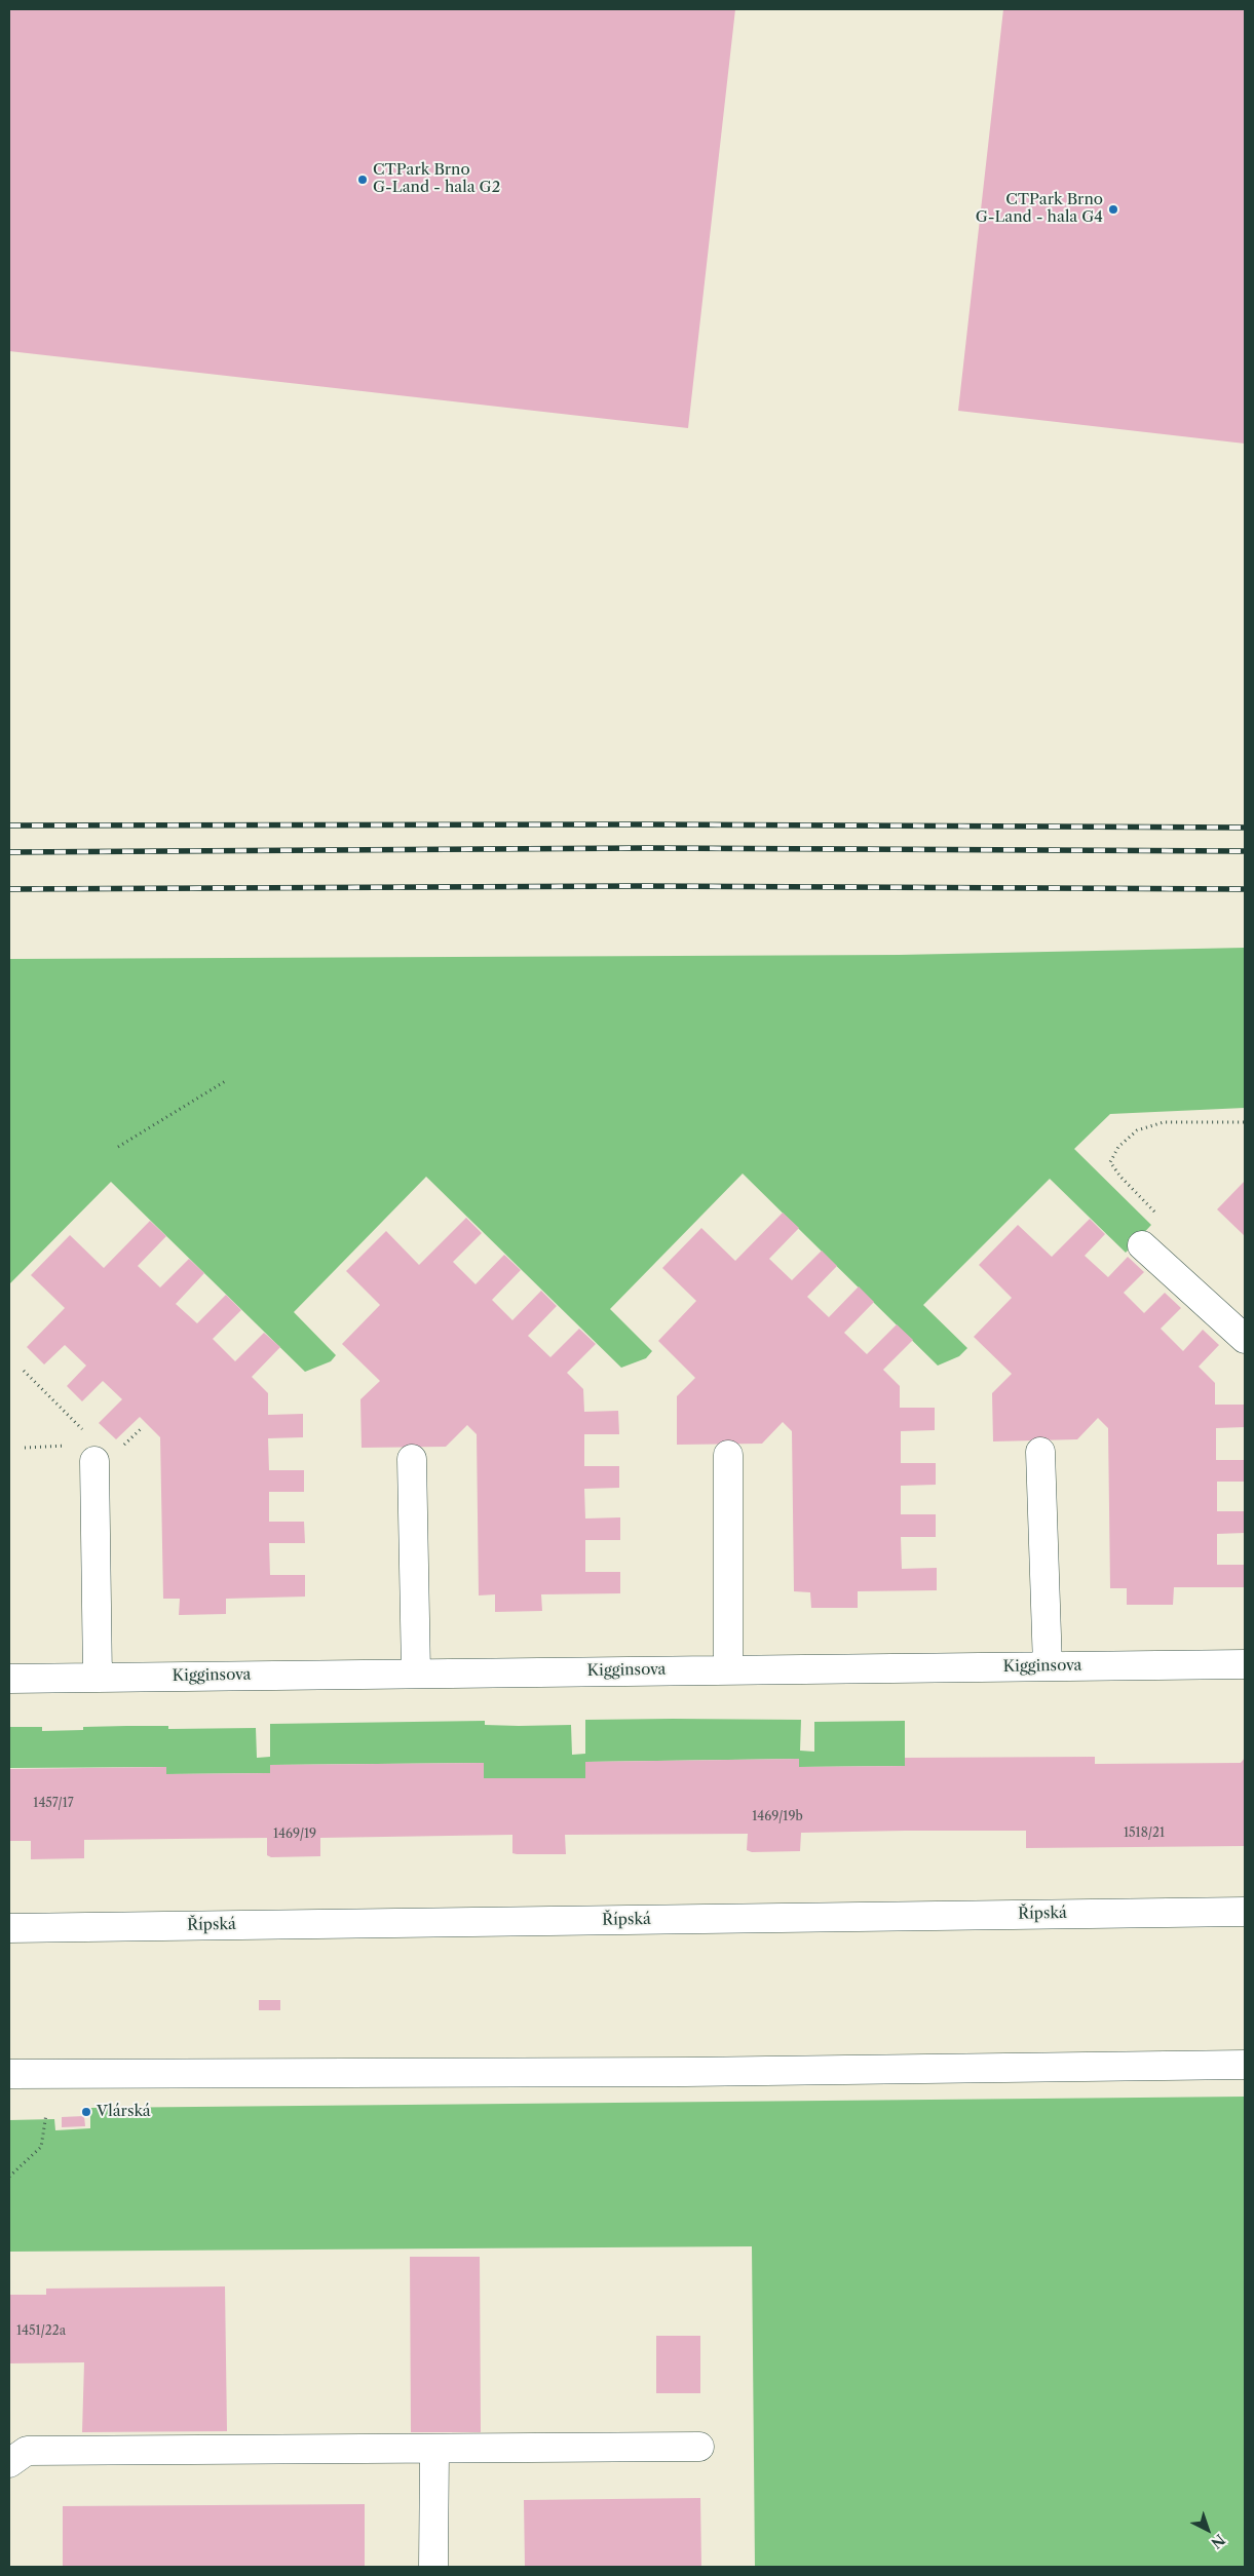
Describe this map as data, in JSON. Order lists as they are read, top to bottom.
{
  "streets": {
    "street": ["Kigginsova", "Řípská"]
  },
  "places": ["CTPark Brno G-Land - hala G2", "CTPark Brno G-Land - hala G4", "Vlárská"],
  "house_numbers": [
    "1457/17",
    "1469/19b",
    "1518/21",
    "1469/19",
    "1451/22a"
  ],
  "north": "bottom right"
}
